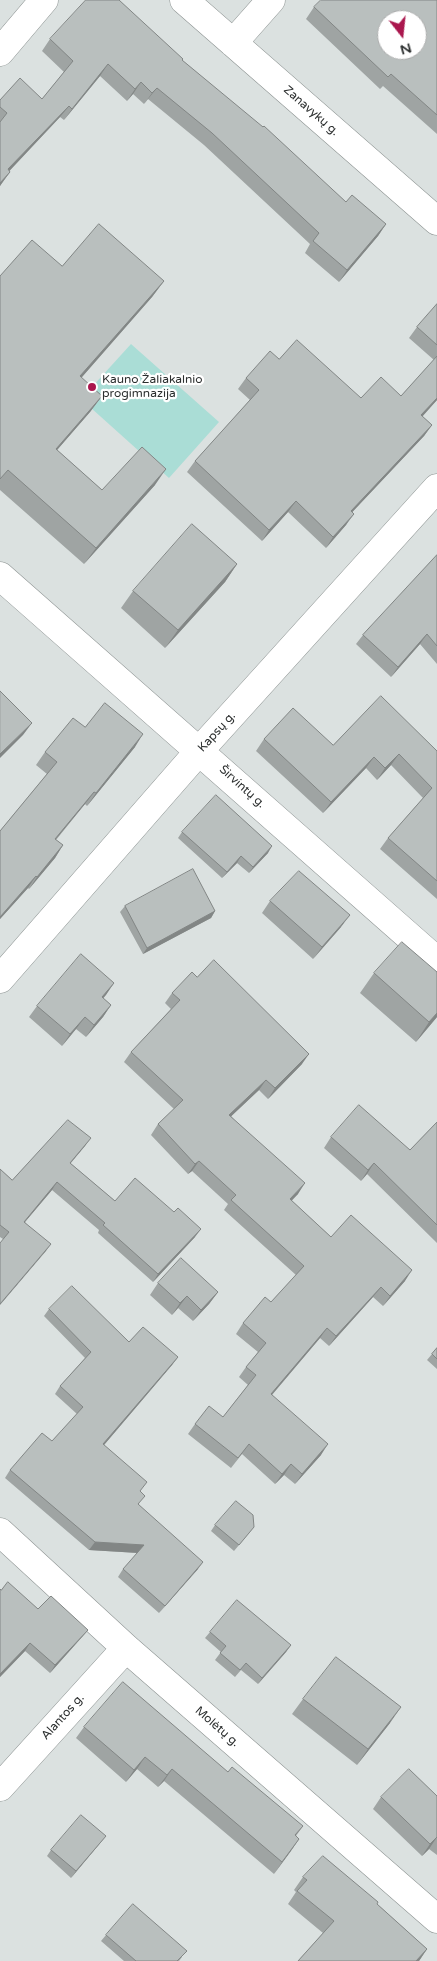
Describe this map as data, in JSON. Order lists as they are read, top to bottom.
{
  "streets": {
    "street": [
      "Zanavykų g.",
      "Kapsų g.",
      "Širvintų g.",
      "Alantos g.",
      "Molėtų g."
    ]
  },
  "crossings": [
    ["Kapsų g.", "Širvintų g."],
    ["Alantos g.", "Molėtų g."]
  ],
  "places": ["Kauno Žaliakalnio progimnazija"],
  "north": "bottom"
}
